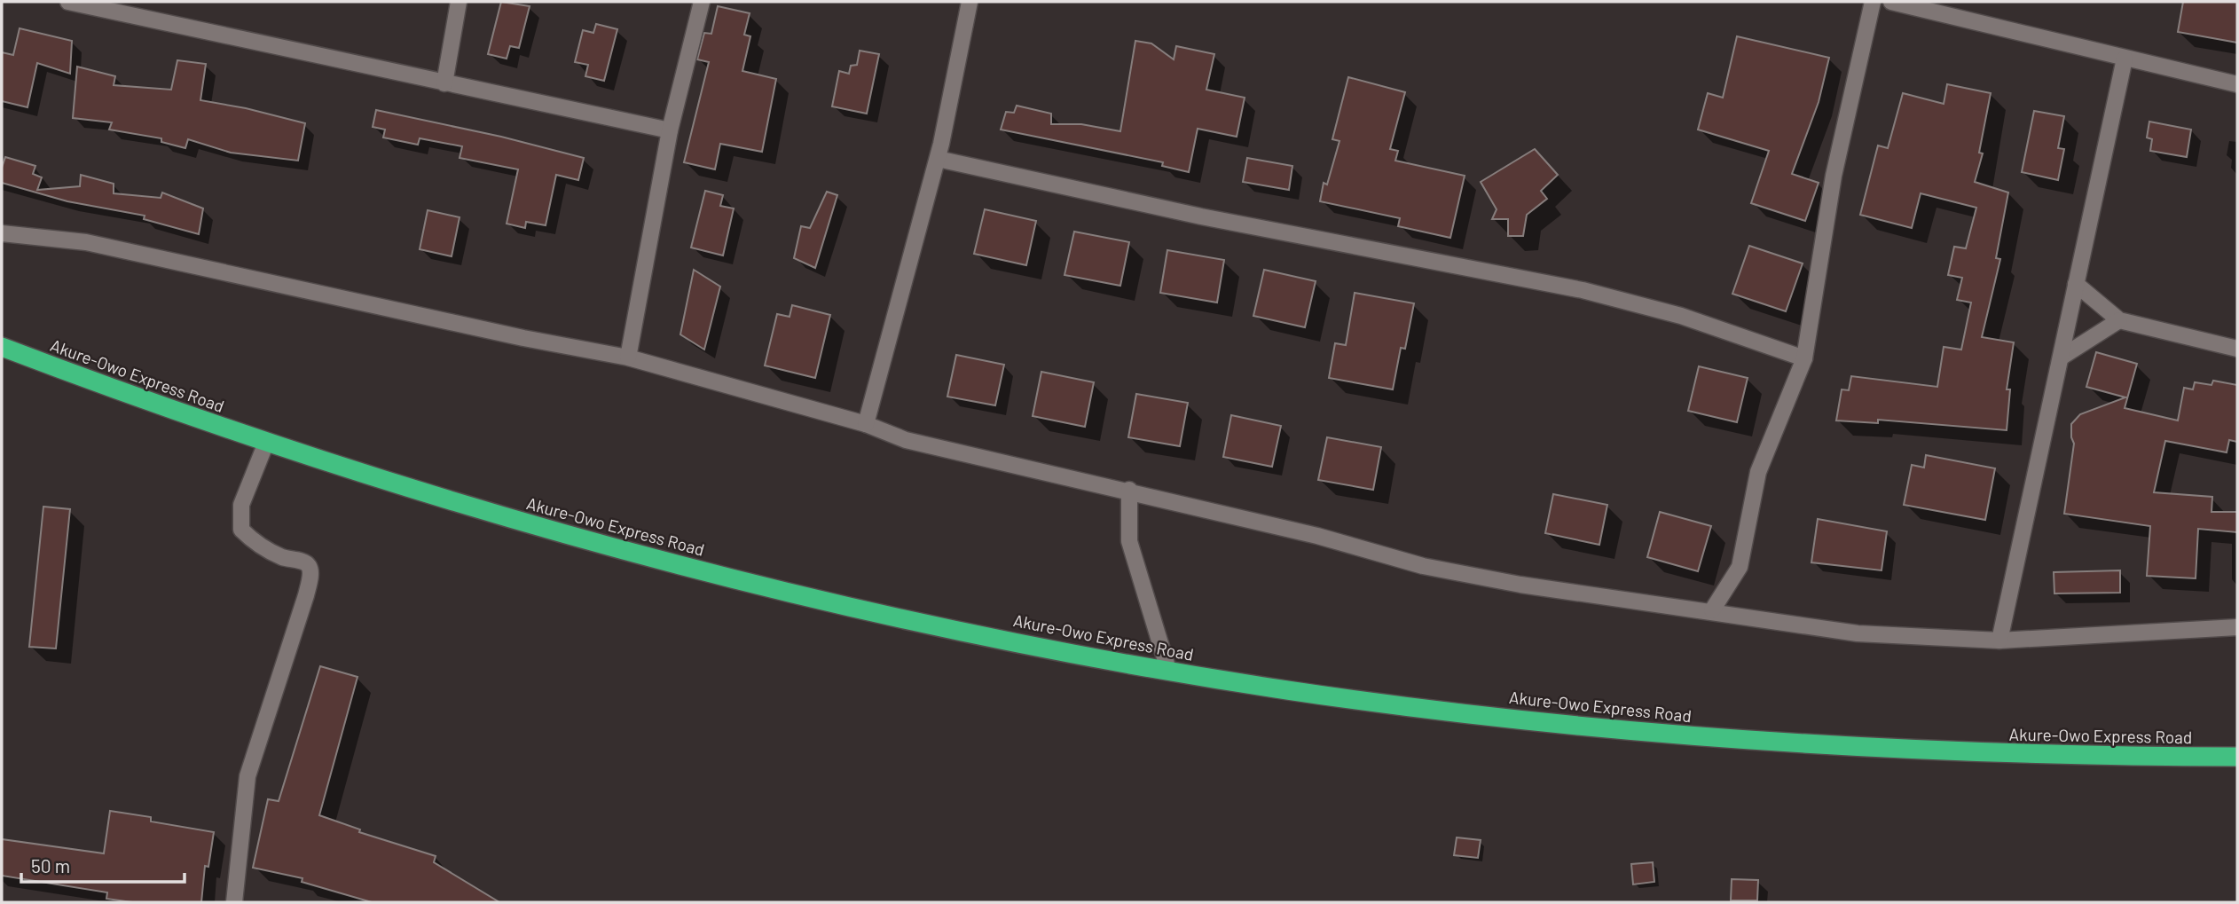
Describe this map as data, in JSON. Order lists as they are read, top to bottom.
{
  "streets": {
    "highway": ["Akure-Owo Express Road"]
  },
  "scale_bar": "50 m"
}
